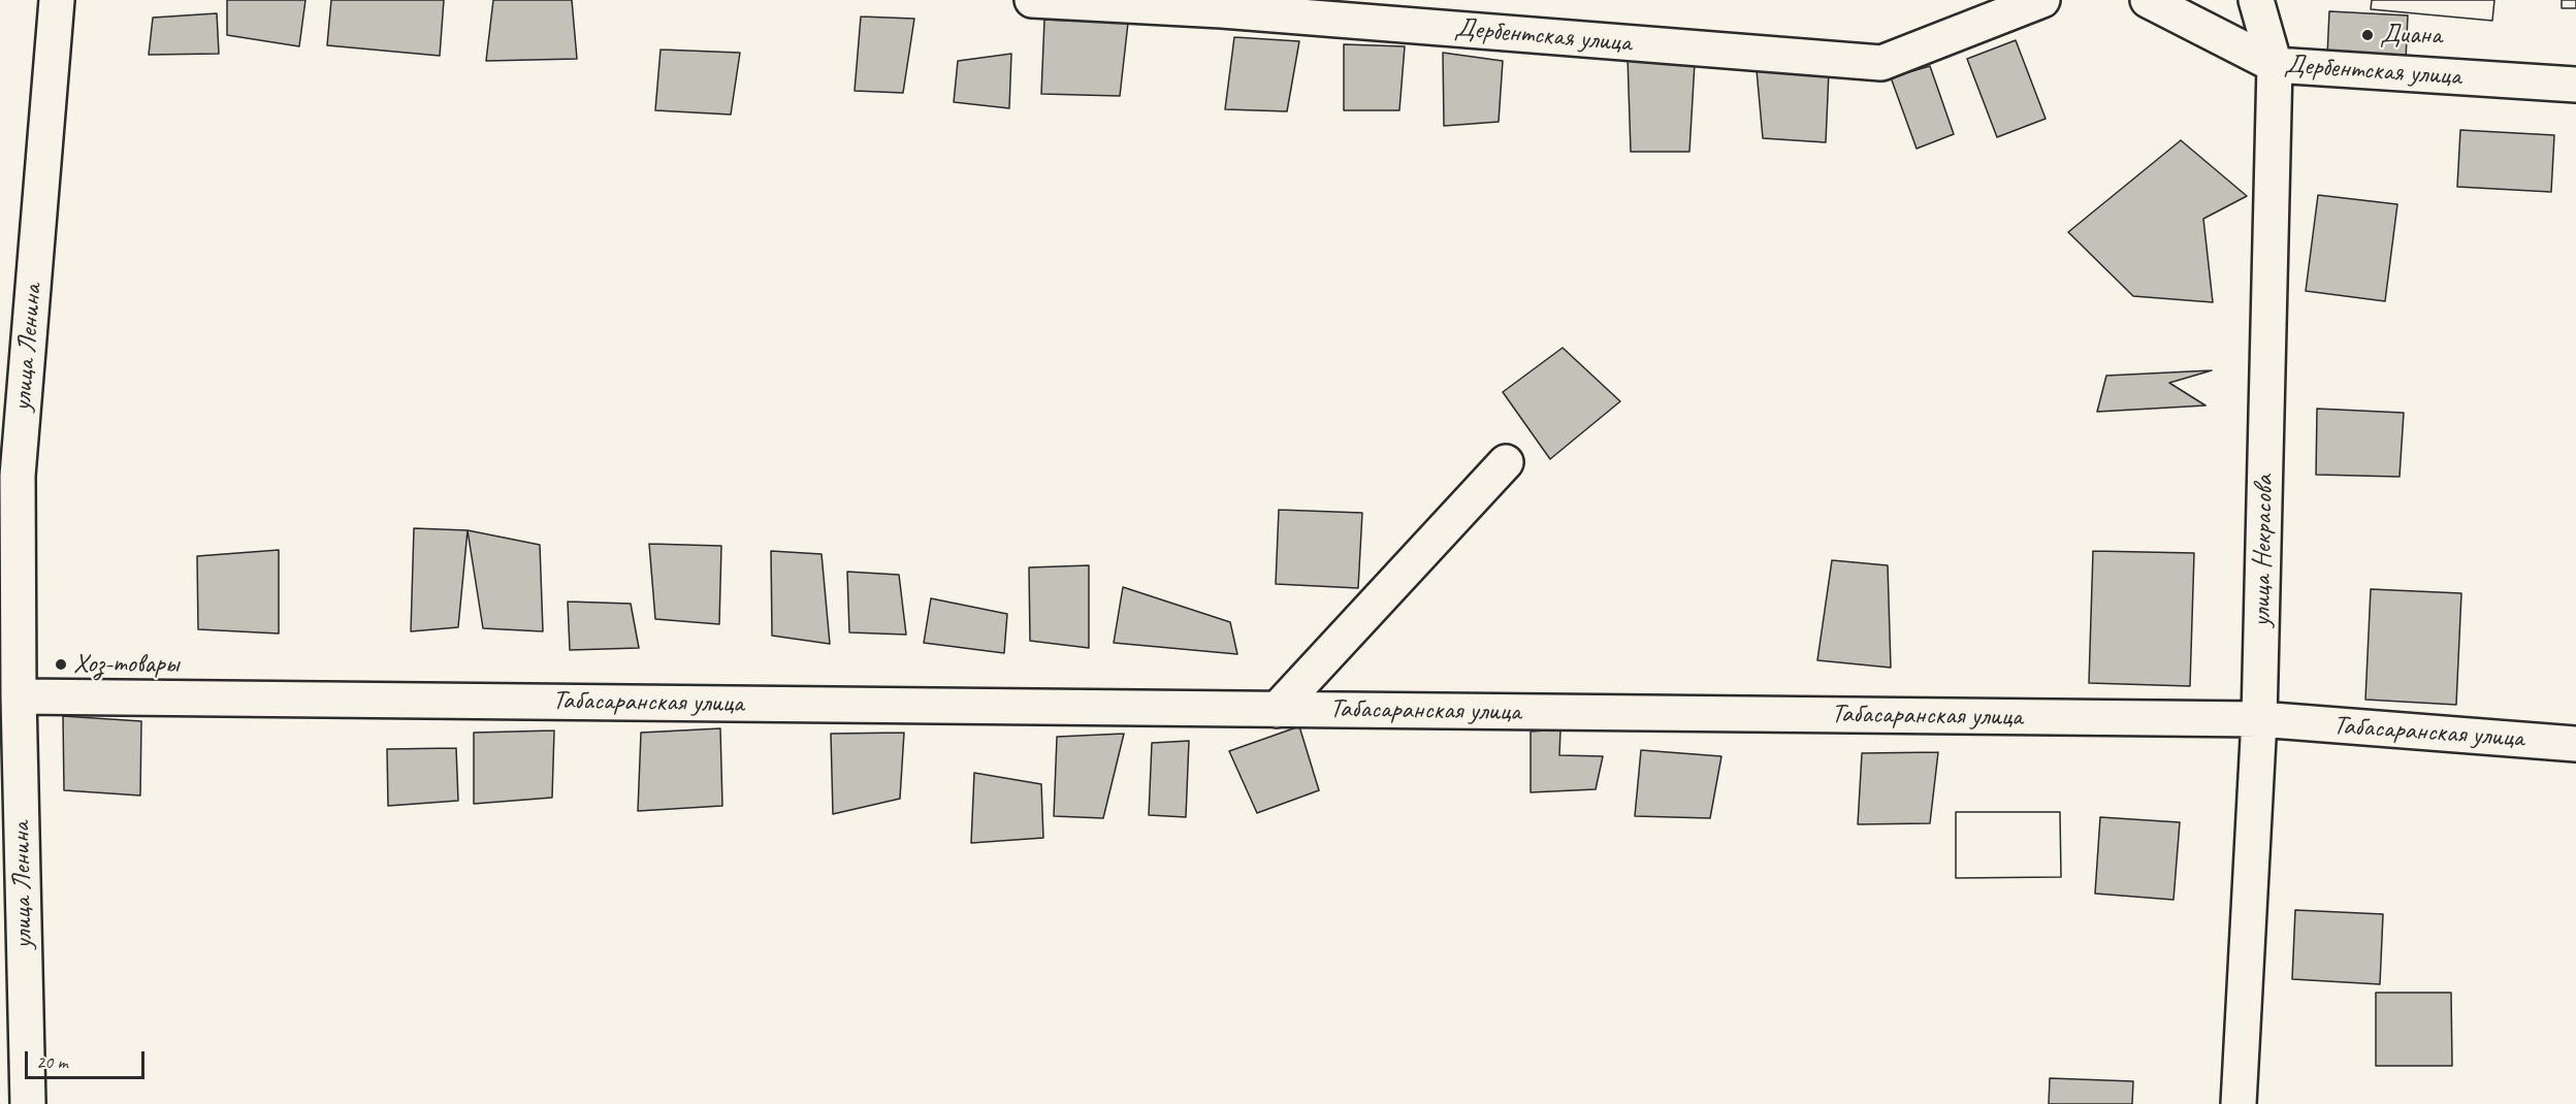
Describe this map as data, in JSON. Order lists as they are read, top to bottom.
{
  "streets": {
    "street": [
      "Дербентская улица",
      "улица Ленина",
      "улица Некрасова",
      "Табасаранская улица"
    ]
  },
  "crossings": [
    ["Дербентская улица", "улица Некрасова"],
    ["улица Ленина", "Табасаранская улица"],
    ["улица Некрасова", "Табасаранская улица"]
  ],
  "places": ["Диана", "Хоз-товары"],
  "scale_bar": "20 m"
}
